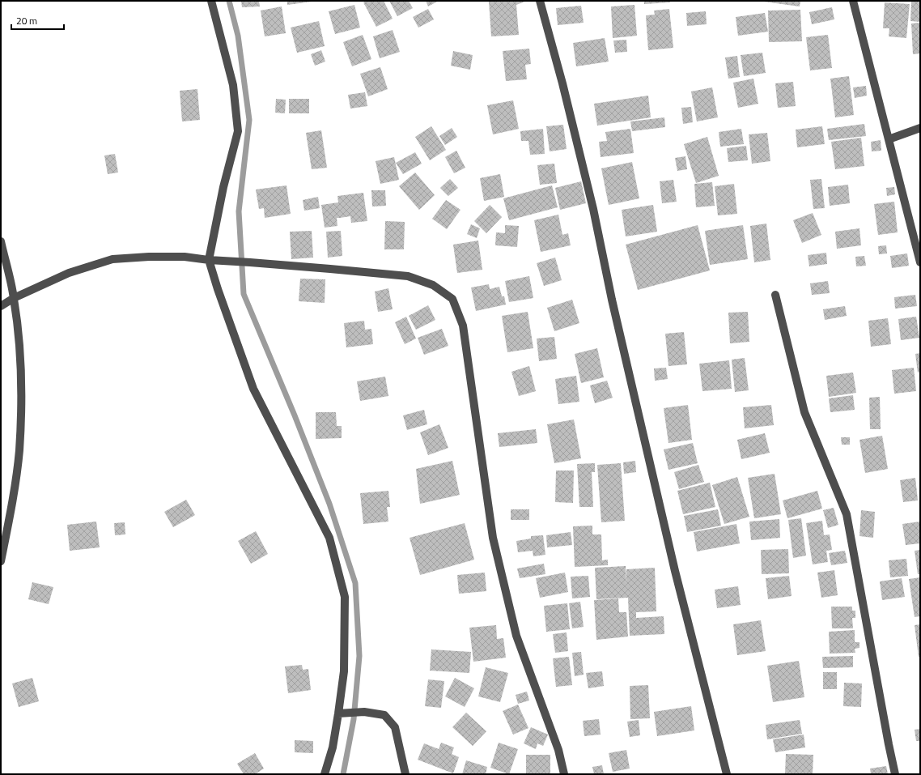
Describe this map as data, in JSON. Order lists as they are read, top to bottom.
{
  "scale_bar": "20 m"
}
